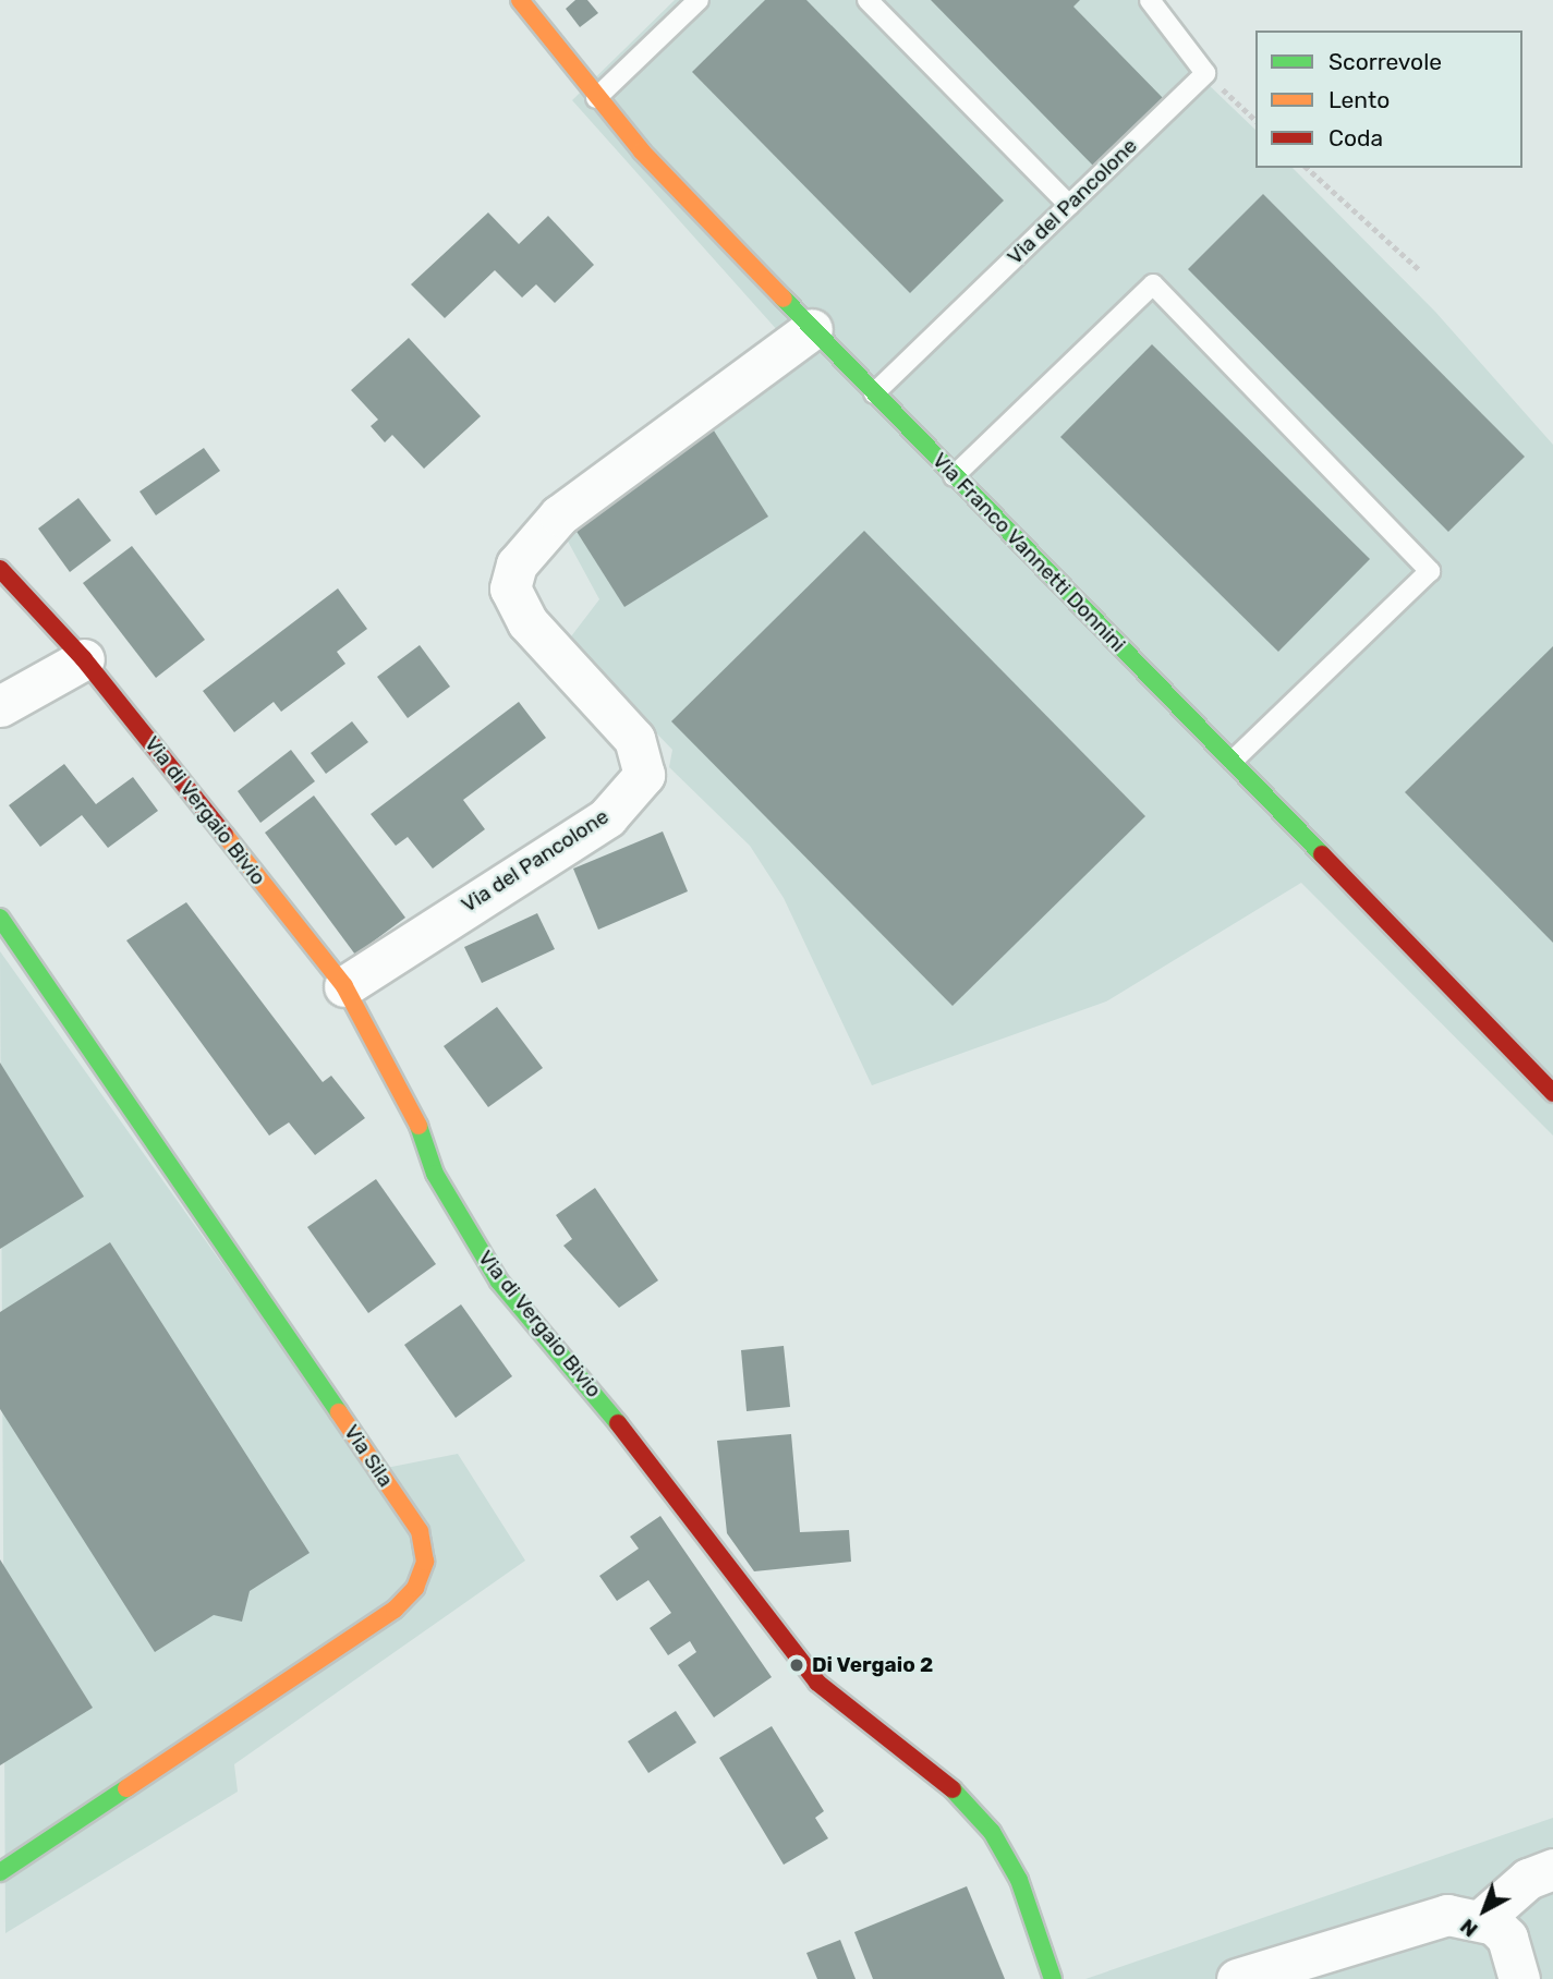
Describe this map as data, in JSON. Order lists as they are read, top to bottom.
{
  "streets": {
    "street": [
      "Via del Pancolone",
      "Via Franco Vannetti Donnini",
      "Via di Vergaio Bivio",
      "Via Sila"
    ]
  },
  "crossings": [
    ["Via del Pancolone", "Via Franco Vannetti Donnini"],
    ["Via del Pancolone", "Via di Vergaio Bivio"]
  ],
  "places": ["Di Vergaio 2"],
  "legend": ["Scorrevole", "Lento", "Coda"],
  "north": "bottom left"
}
